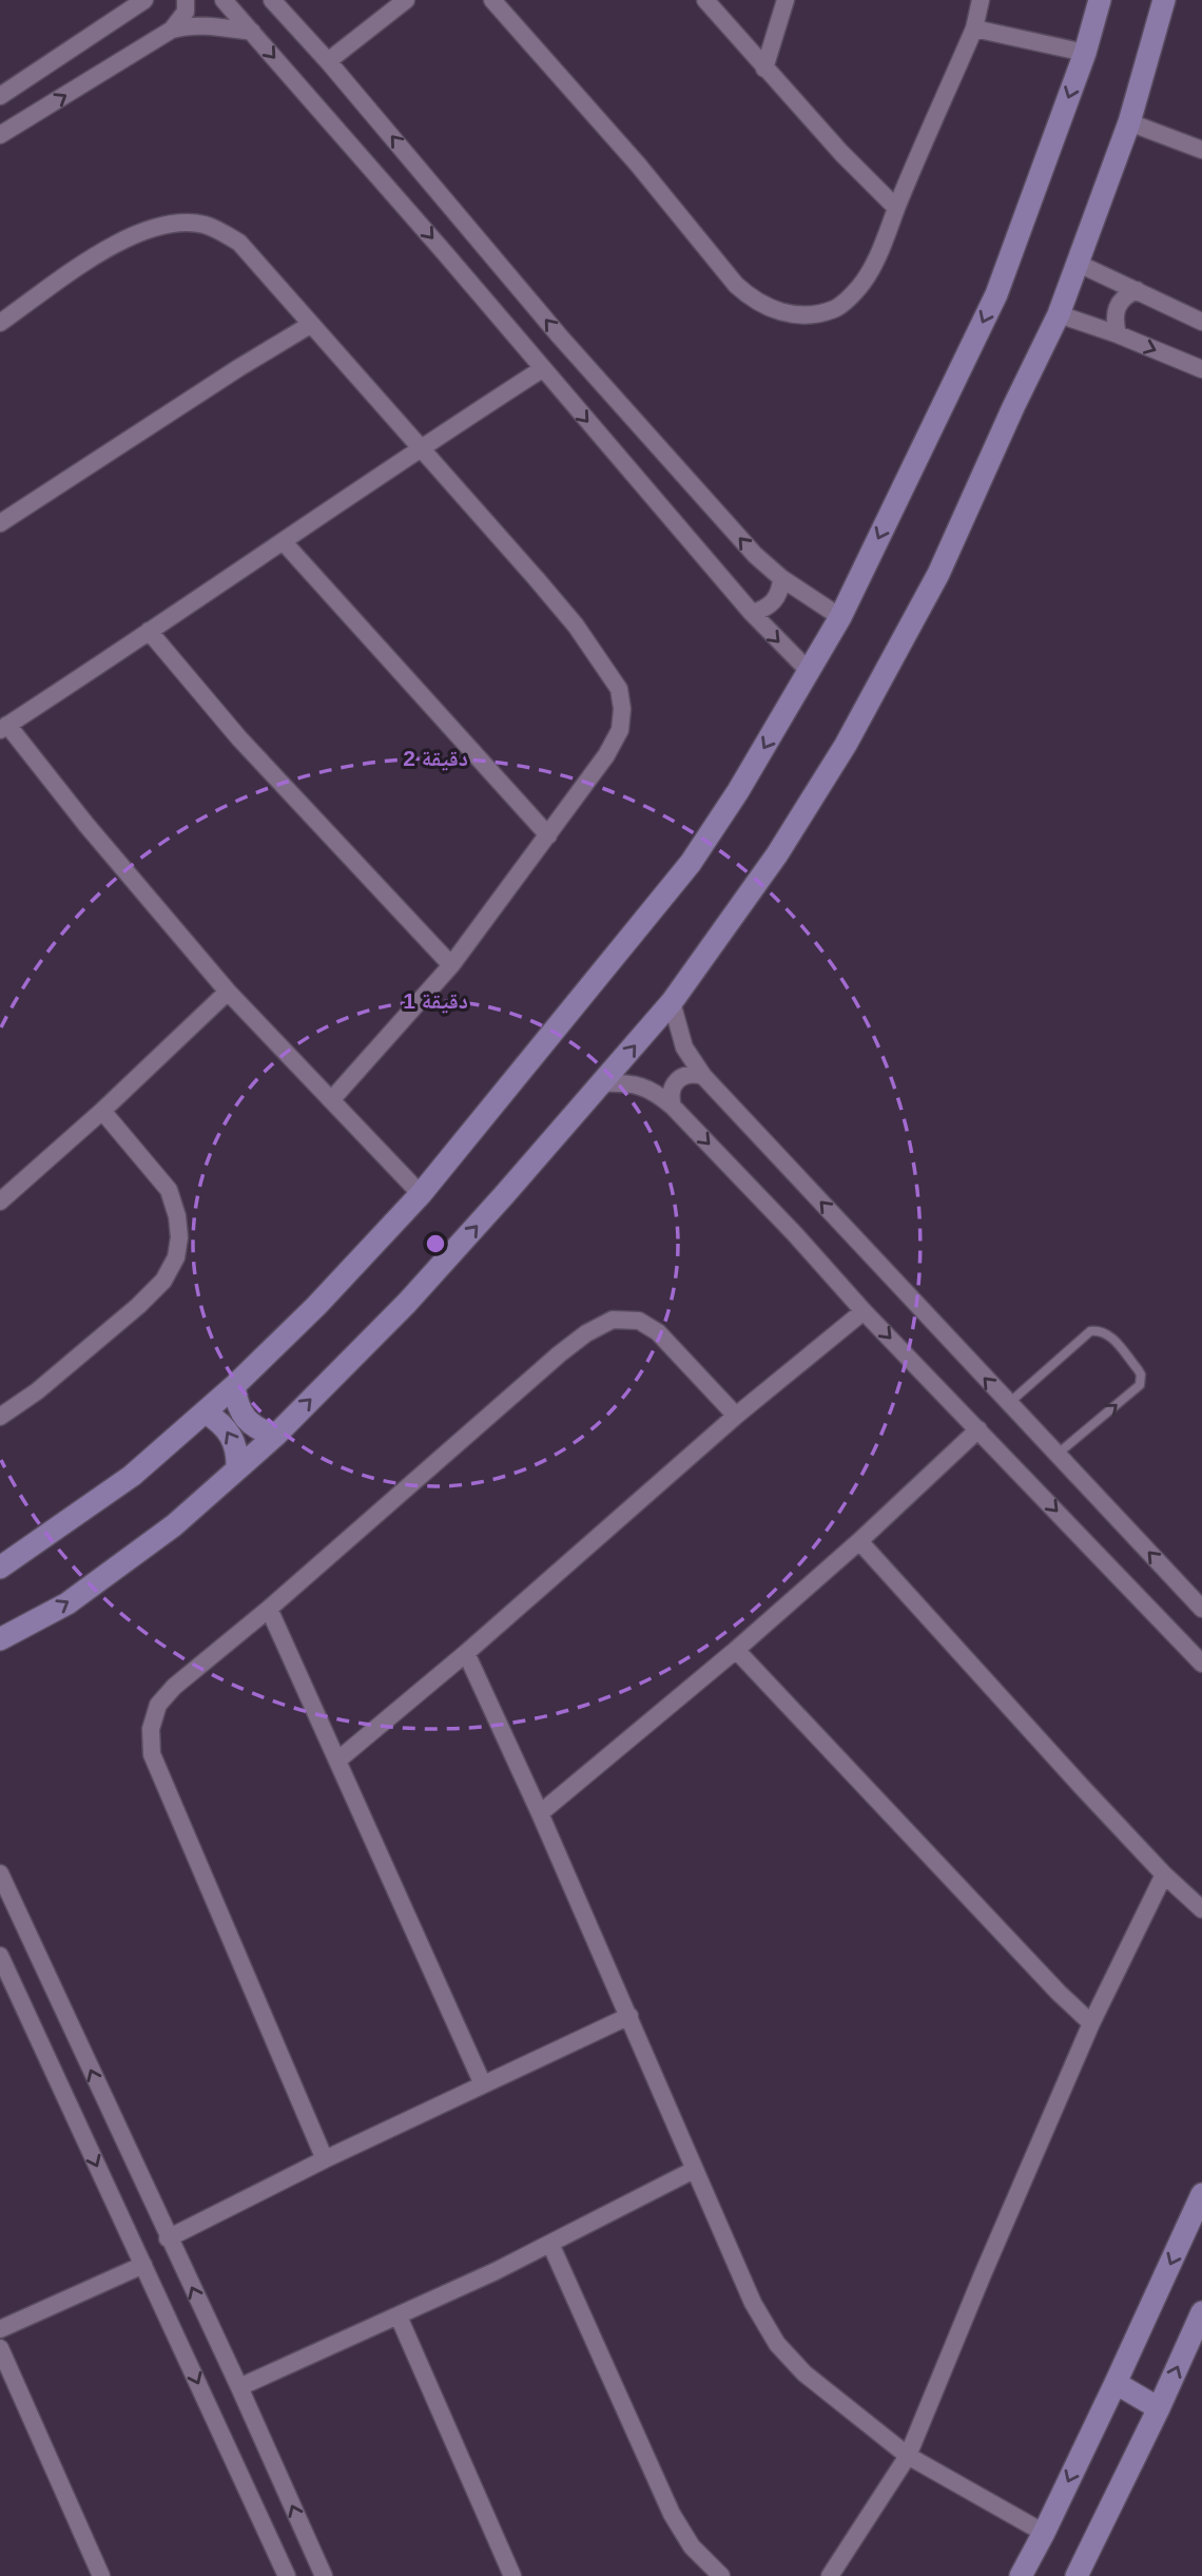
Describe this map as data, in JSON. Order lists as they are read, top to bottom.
{
  "rings": ["2 دقيقة", "1 دقيقة"]
}
